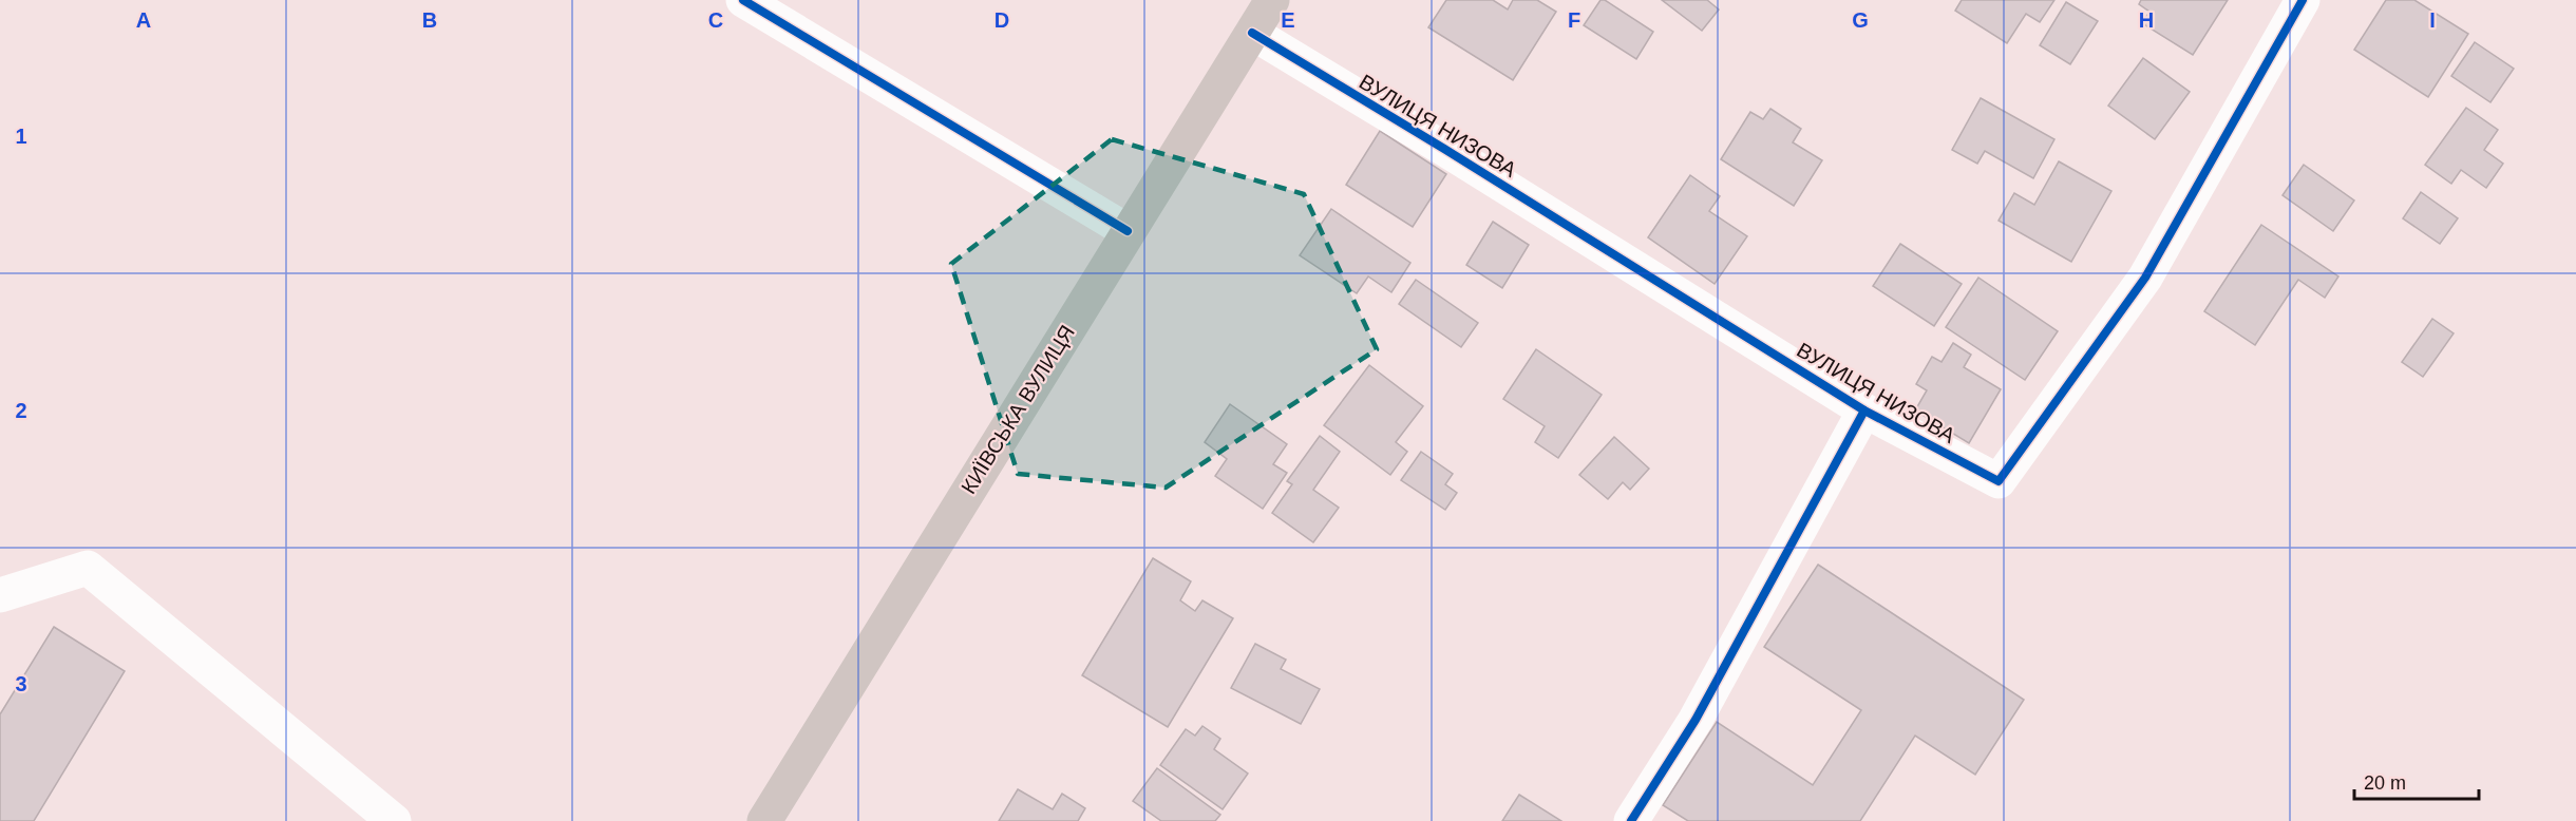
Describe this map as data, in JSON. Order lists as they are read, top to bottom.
{
  "streets": {
    "main road": ["КИЇВСЬКА ВУЛИЦЯ"],
    "street": ["ВУЛИЦЯ НИЗОВА"]
  },
  "crossings": [
    ["ВУЛИЦЯ НИЗОВА", "КИЇВСЬКА ВУЛИЦЯ"]
  ],
  "scale_bar": "20 m",
  "grid": {
    "columns": [
      "A",
      "B",
      "C",
      "D",
      "E",
      "F",
      "G",
      "H",
      "I"
    ],
    "rows": ["1", "2", "3"]
  }
}
